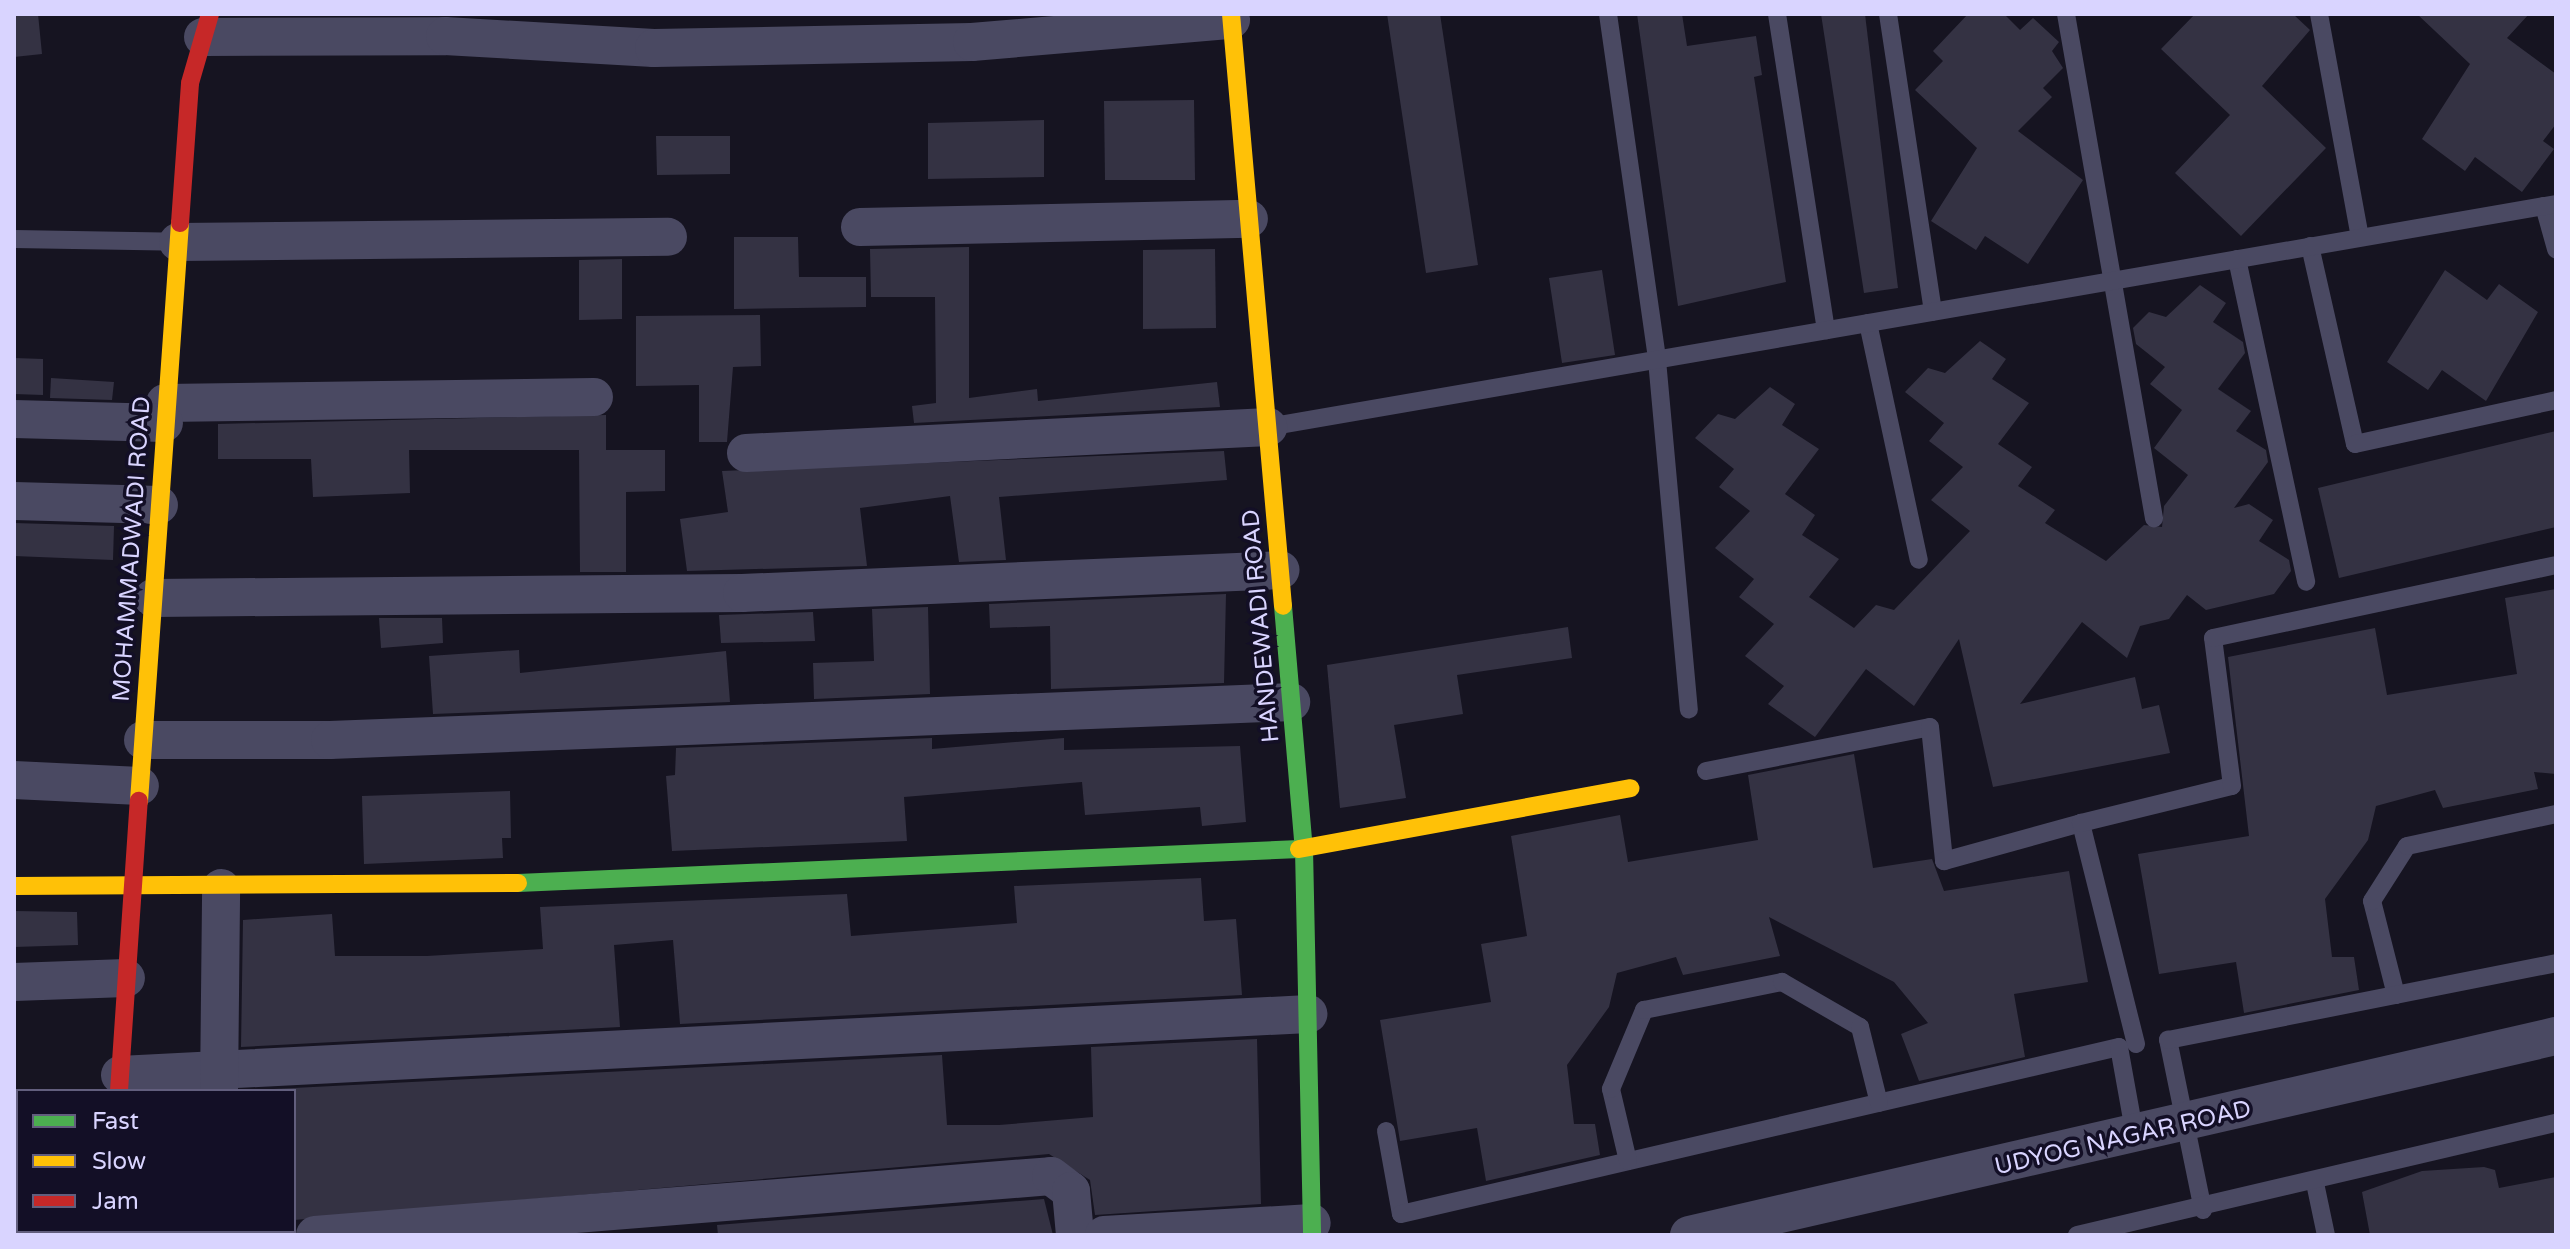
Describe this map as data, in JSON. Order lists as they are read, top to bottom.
{
  "streets": {
    "main road": ["MOHAMMADWADI ROAD", "HANDEWADI ROAD"],
    "street": ["UDYOG NAGAR ROAD"]
  },
  "legend": ["Fast", "Slow", "Jam"]
}
